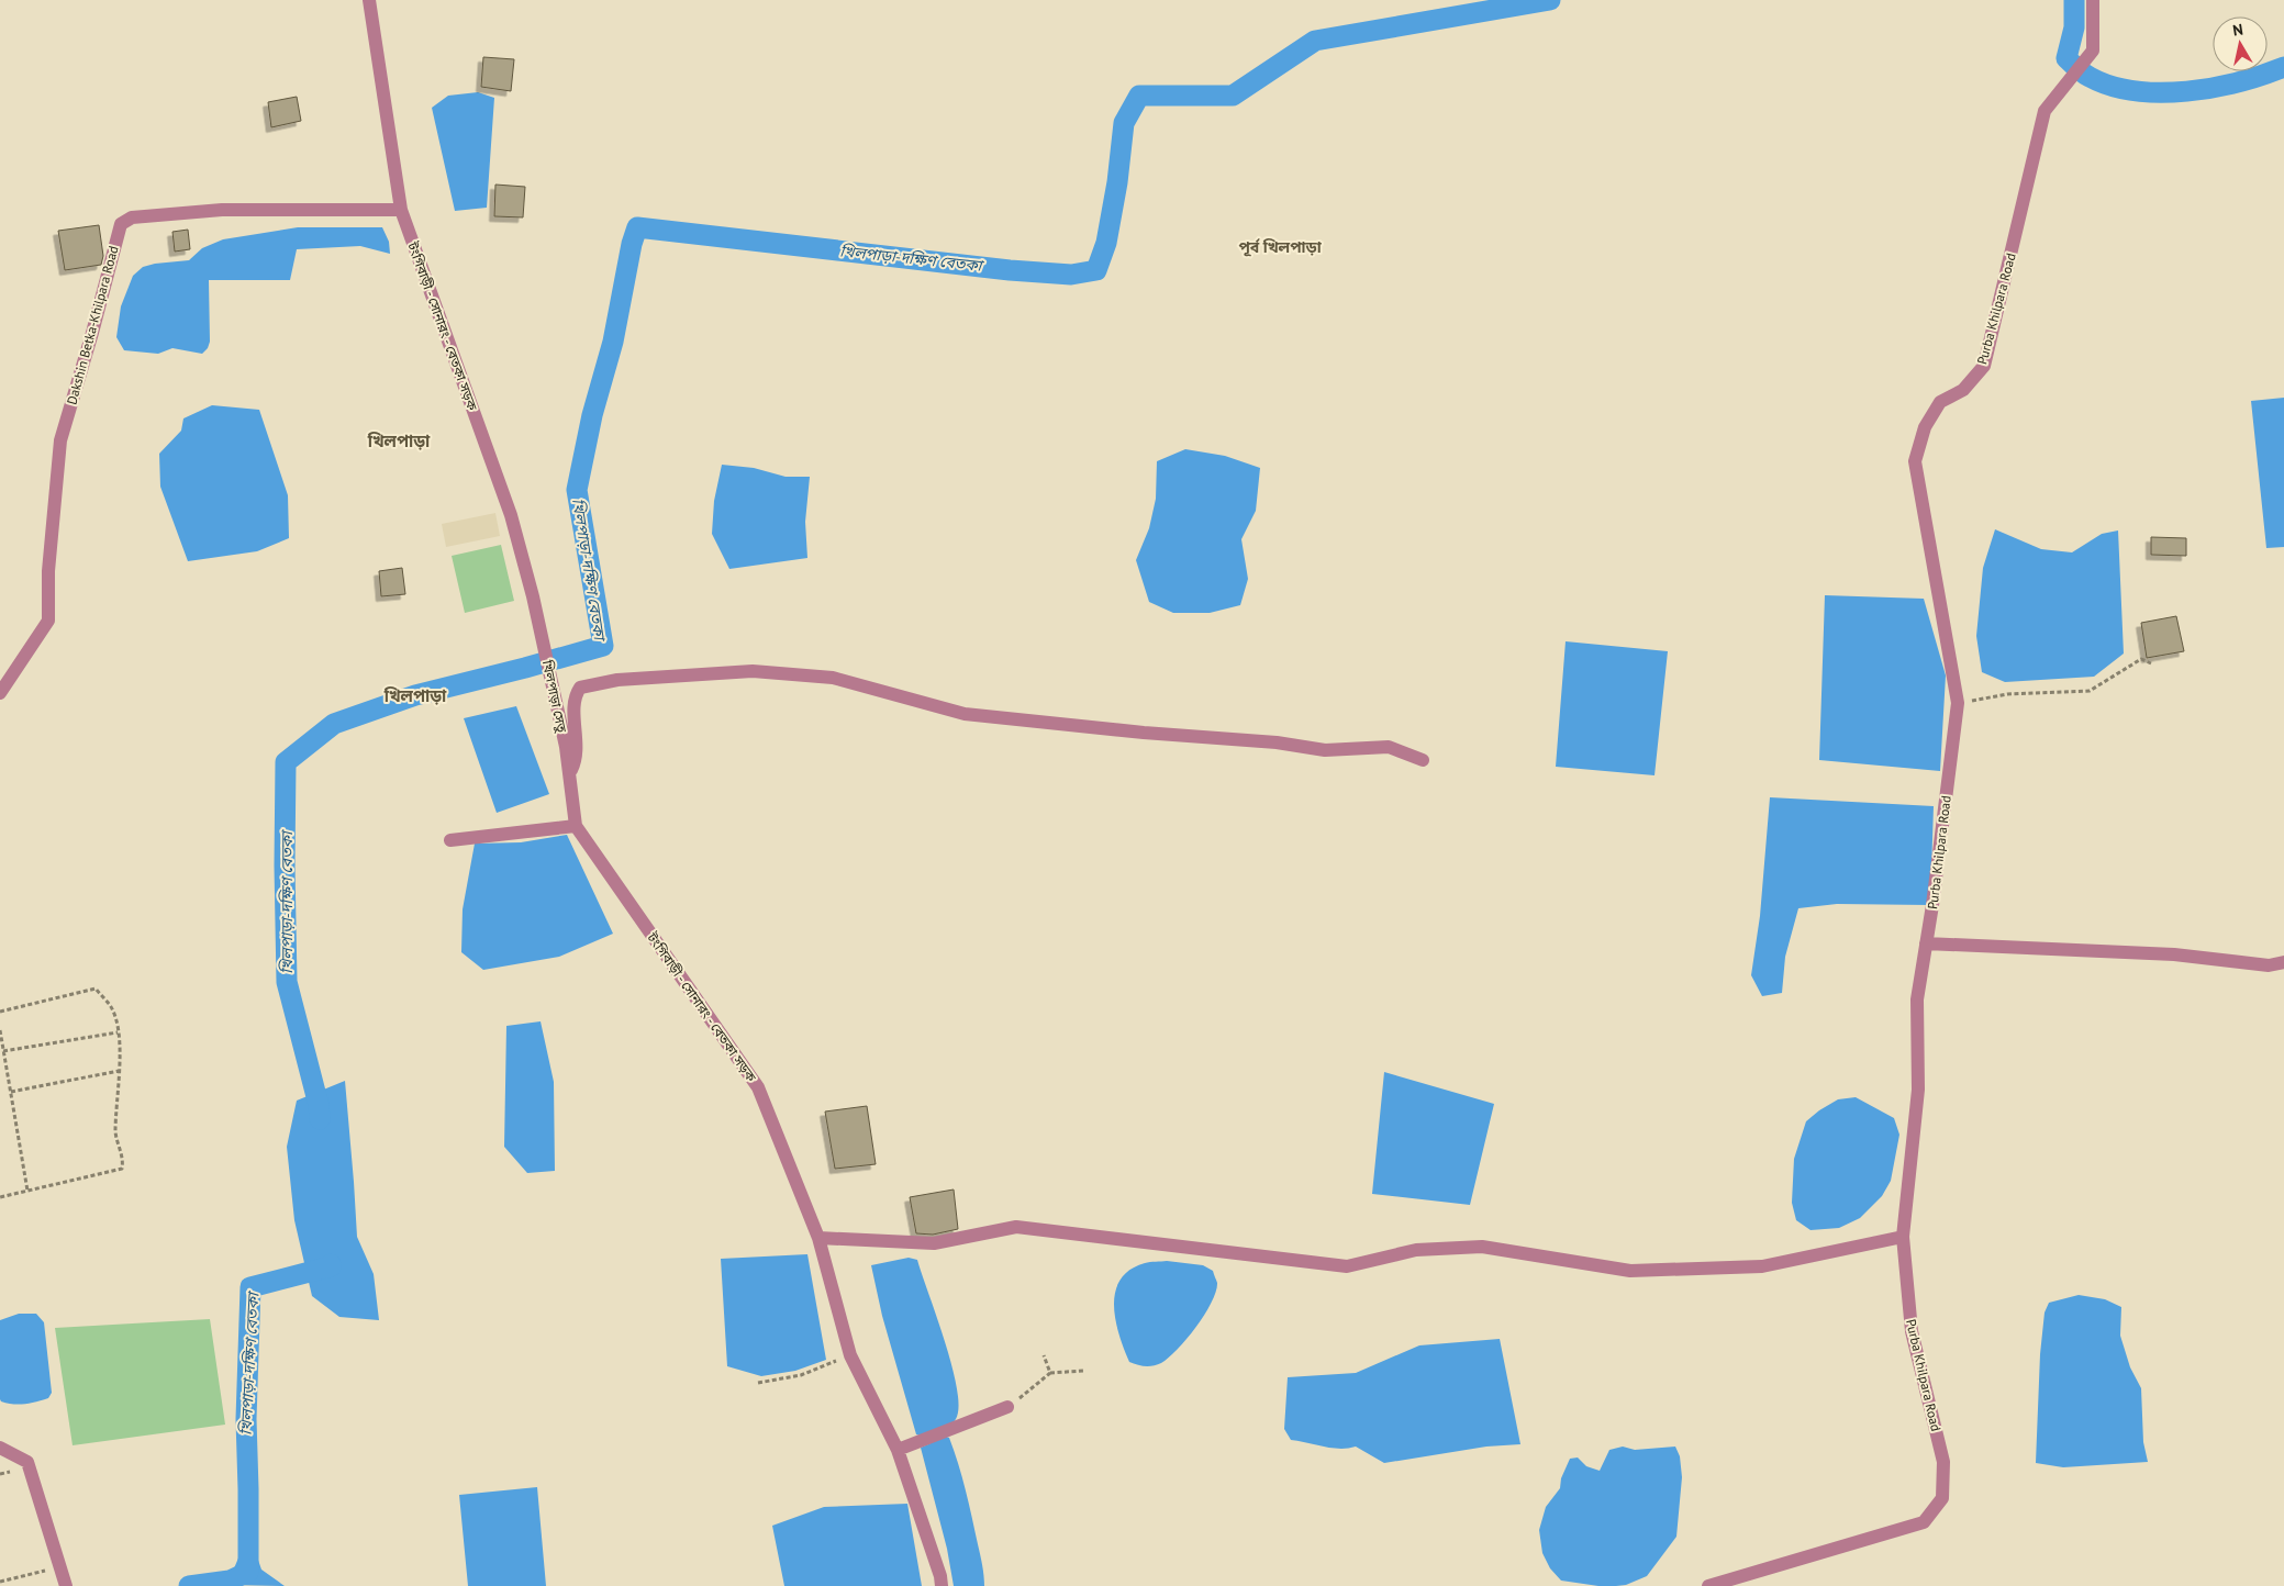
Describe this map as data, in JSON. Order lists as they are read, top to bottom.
{
  "streets": {
    "street": [
      "Purba Khilpara Road",
      "Dakshin Betka-Khilpara Road",
      "টংগিবাড়ী - সোনারং - বেতকা সড়ক",
      "খিলপাড়া সেতু"
    ]
  },
  "crossings": [
    ["Dakshin Betka-Khilpara Road", "টংগিবাড়ী - সোনারং - বেতকা সড়ক"],
    ["টংগিবাড়ী - সোনারং - বেতকা সড়ক", "খিলপাড়া সেতু"]
  ],
  "districts": ["পূর্ব খিলপাড়া", "খিলপাড়া", "খিলপাড়া"],
  "water": ["খিলপাড়া-দক্ষিণ বেতকা"],
  "north": "top"
}
